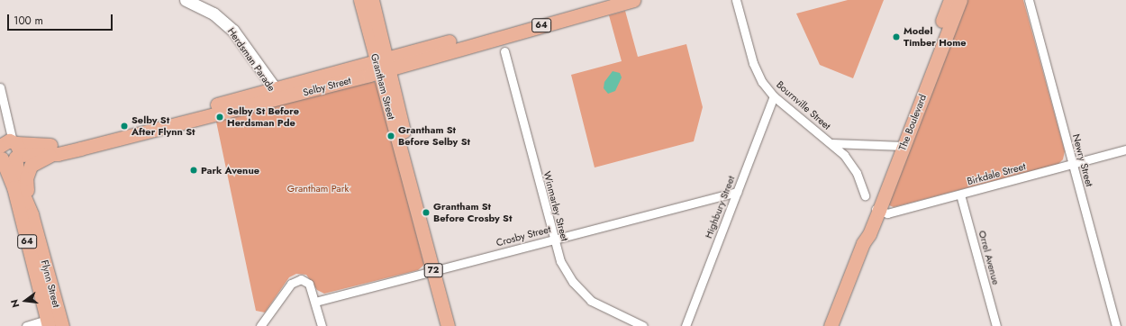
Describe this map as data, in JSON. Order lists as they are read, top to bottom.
{
  "streets": {
    "main road": [
      "64",
      "Herdsman Parade",
      "Selby Street",
      "Grantham Street",
      "The Boulevard",
      "72",
      "Flynn Street"
    ],
    "street": [
      "Bournville Street",
      "Newry Street",
      "Birkdale Street",
      "Winmarley Street",
      "Highbury Street",
      "Crosby Street",
      "Orrel Avenue"
    ]
  },
  "crossings": [
    ["64", "Selby Street"],
    ["64", "Flynn Street"],
    ["Herdsman Parade", "Selby Street"],
    ["Selby Street", "Grantham Street"],
    ["Selby Street", "Flynn Street"],
    ["Grantham Street", "Crosby Street"],
    ["Bournville Street", "The Boulevard"],
    ["Bournville Street", "Highbury Street"],
    ["The Boulevard", "Birkdale Street"],
    ["Newry Street", "Birkdale Street"],
    ["Birkdale Street", "Orrel Avenue"],
    ["Winmarley Street", "Crosby Street"],
    ["Highbury Street", "Crosby Street"]
  ],
  "parks": ["Grantham Park"],
  "places": [
    "Model Timber Home",
    "Selby St Before Herdsman Pde",
    "Selby St After Flynn St",
    "Grantham St Before Selby St",
    "Park Avenue",
    "Grantham St Before Crosby St"
  ],
  "scale_bar": "100 m",
  "north": "left"
}
